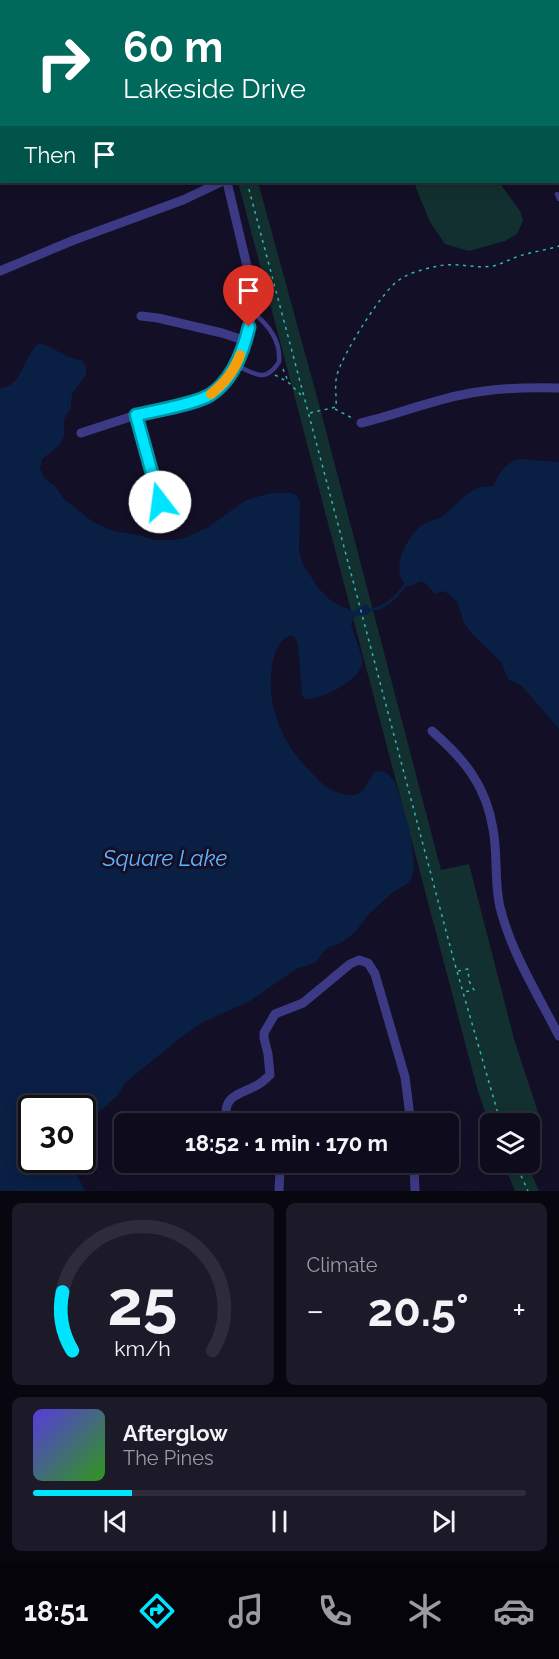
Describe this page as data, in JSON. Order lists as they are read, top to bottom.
{
  "water": ["Square Lake"],
  "page": {
    "turn": ["60 m", "Lakeside Drive"],
    "then": "Then",
    "limit": "30",
    "trip": "18:52 · 1 min · 170 m",
    "tile": "Climate",
    "heat": ["−", "20.5°", "+"],
    "song": ["Afterglow", "The Pines"],
    "tabs": "18:51",
    "gauge": ["25", "km/h"]
  }
}
